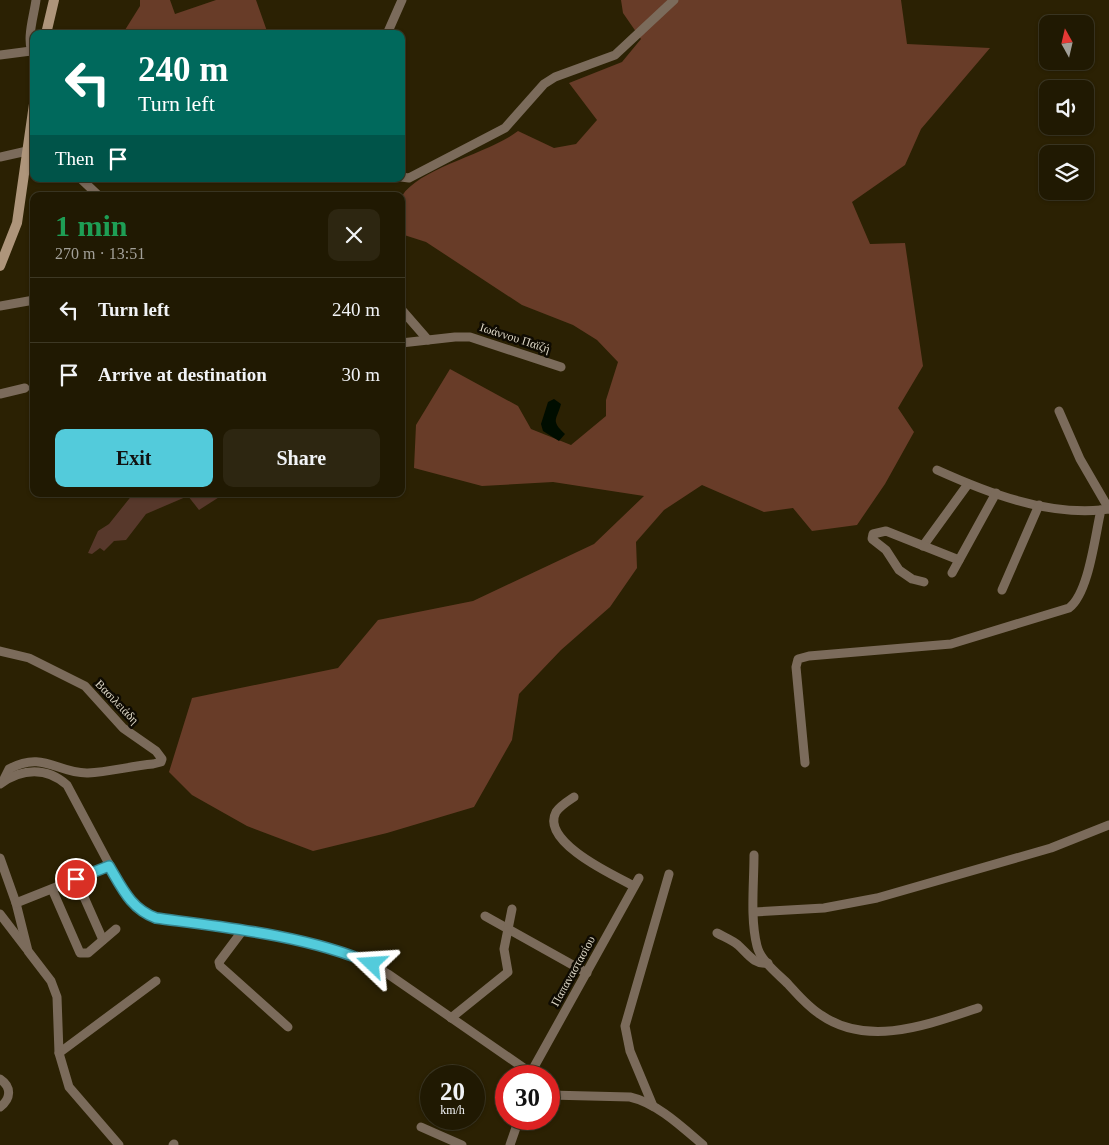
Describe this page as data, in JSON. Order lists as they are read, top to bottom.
{
  "streets": {
    "street": ["Ιωάννου Παϊζή", "Βασιλειάδη", "Παπαναστασίου"]
  },
  "north": "top",
  "page": {
    "turn": ["240 m", "Turn left"],
    "then": "Then",
    "heading": ["1 min", "270 m · 13:51"],
    "list": [
      {
        "name": "Turn left",
        "value": "240 m"
      },
      {
        "name": "Arrive at destination",
        "value": "30 m"
      }
    ],
    "buttons": ["Exit", "Share"],
    "speed": "20 km/h",
    "limit": "30"
  }
}
